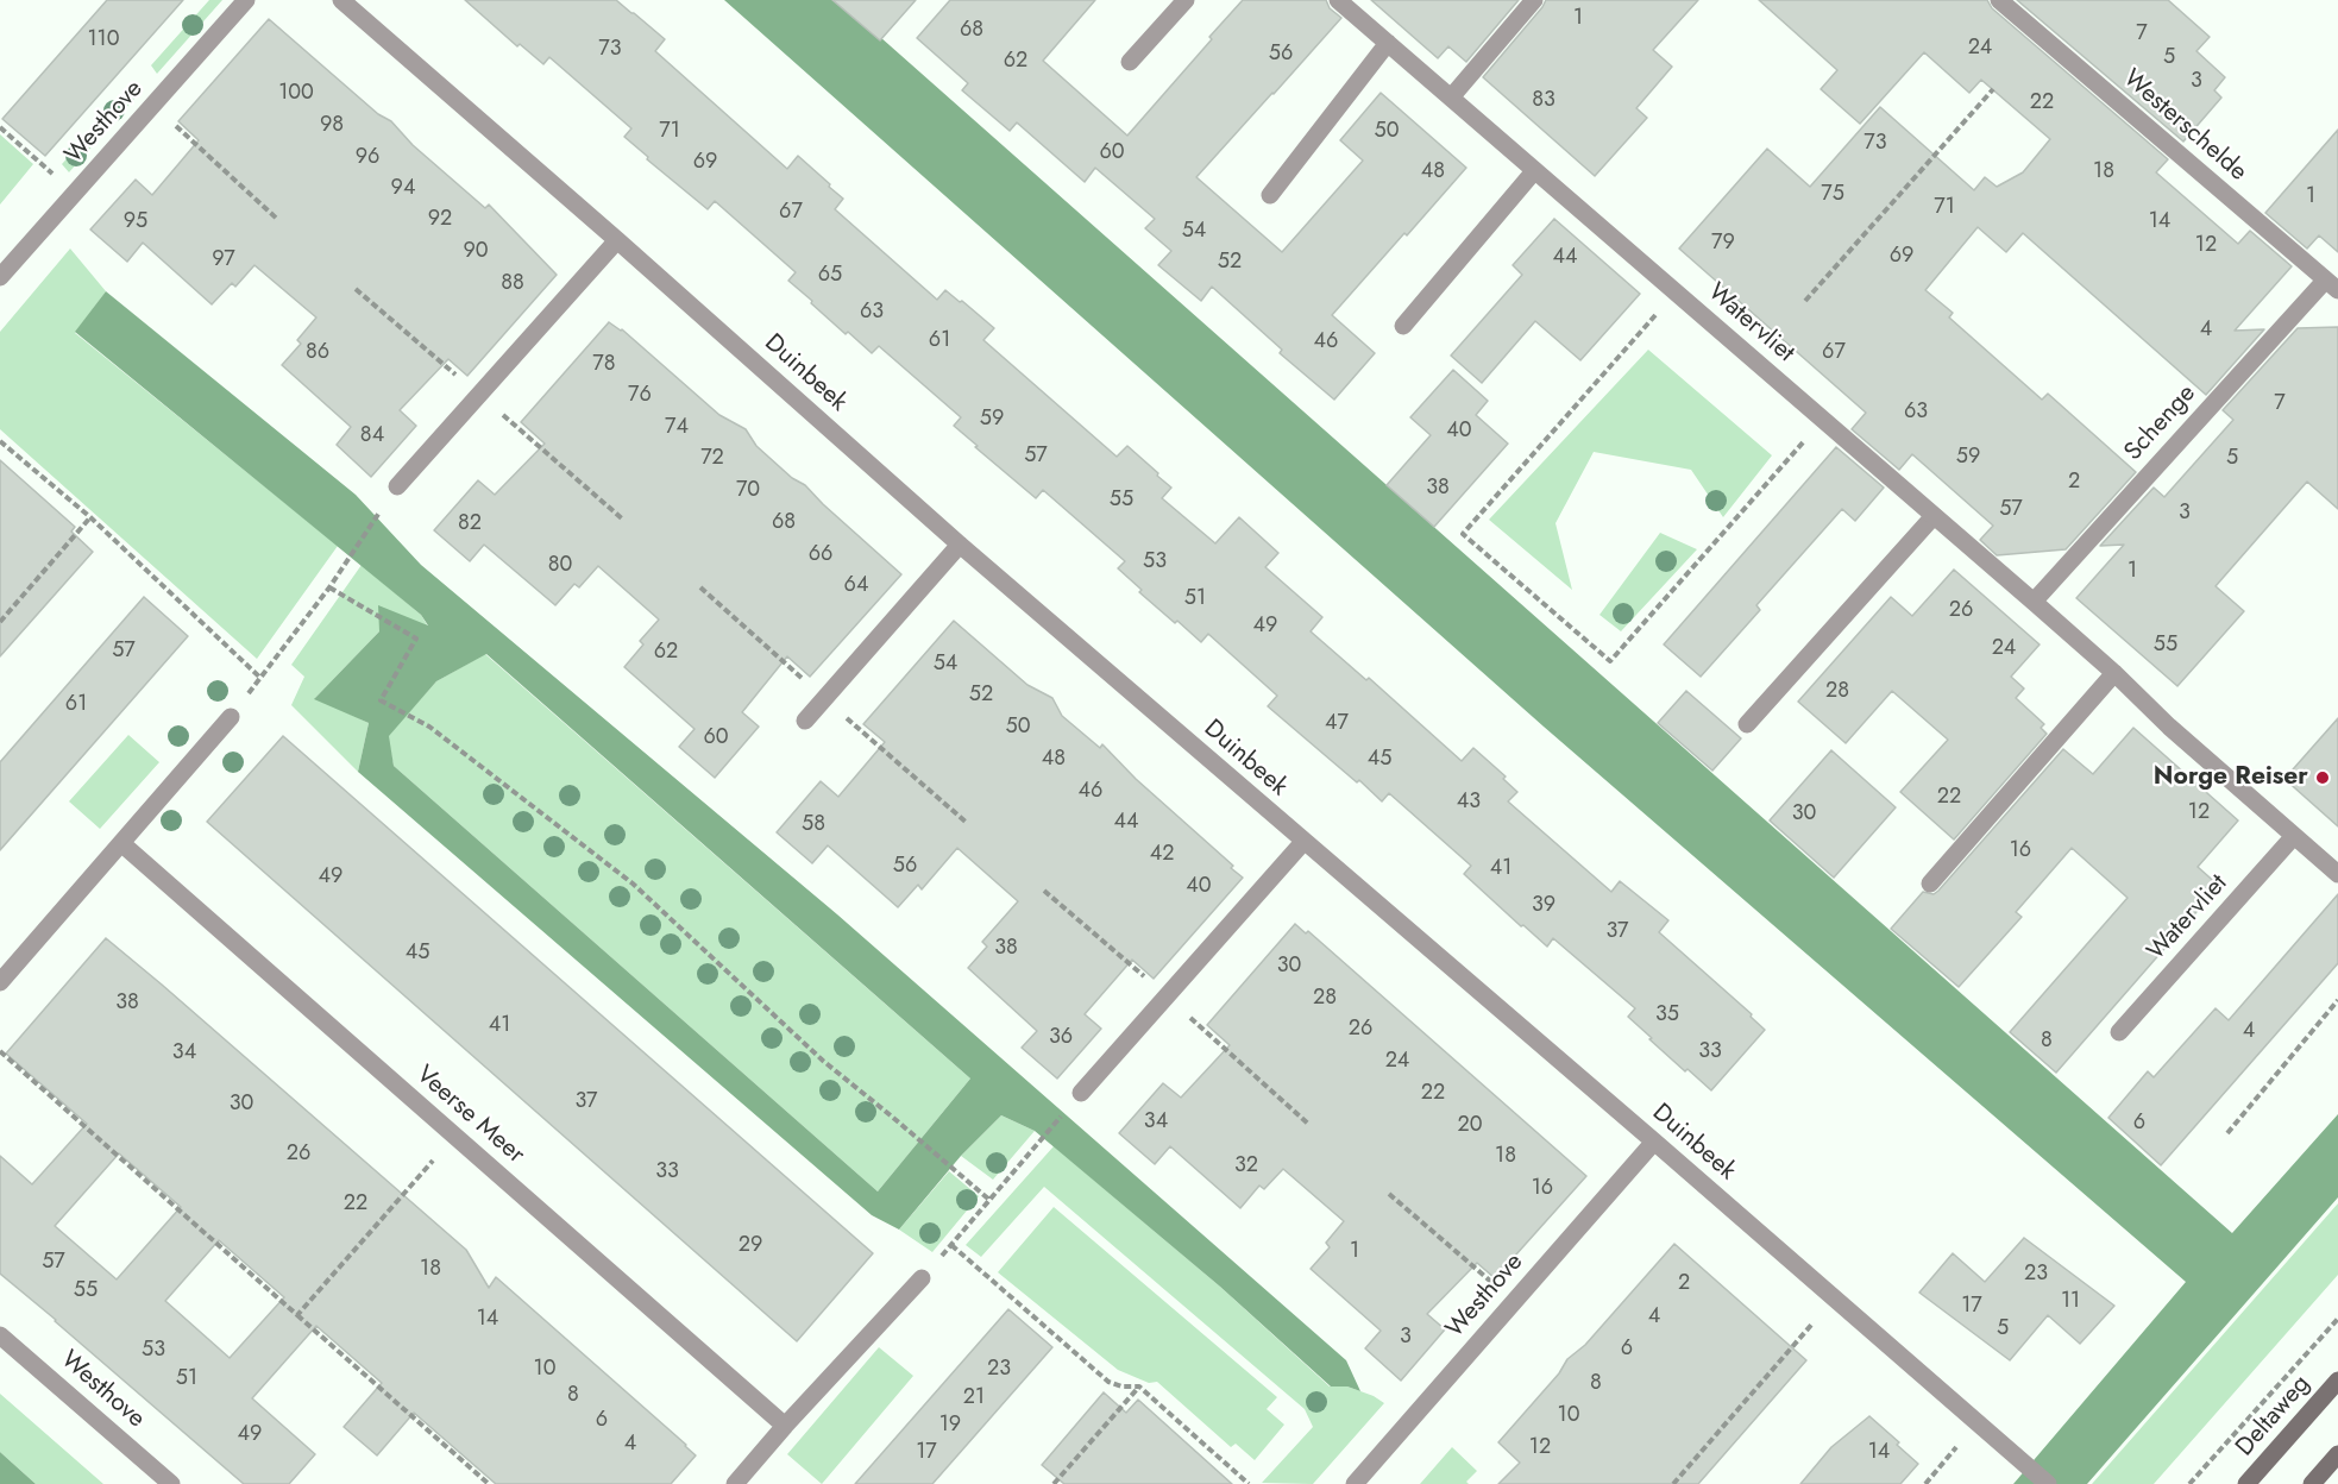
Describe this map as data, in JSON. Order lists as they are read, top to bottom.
{
  "streets": {
    "street": [
      "Westhove",
      "Westerschelde",
      "Watervliet",
      "Duinbeek",
      "Schenge",
      "Veerse Meer",
      "Deltaweg"
    ]
  },
  "crossings": [
    ["Westhove", "Duinbeek"],
    ["Westerschelde", "Schenge"],
    ["Watervliet", "Schenge"]
  ],
  "places": ["Norge Reiser"],
  "house_numbers": [
    "1",
    "68",
    "7",
    "110",
    "24",
    "73",
    "56",
    "5",
    "62",
    "3",
    "100",
    "83",
    "22",
    "98",
    "71",
    "50",
    "73",
    "60",
    "96",
    "69",
    "48",
    "18",
    "94",
    "75",
    "1",
    "71",
    "67",
    "92",
    "95",
    "14",
    "54",
    "79",
    "12",
    "90",
    "69",
    "44",
    "97",
    "52",
    "65",
    "88",
    "63",
    "4",
    "61",
    "46",
    "86",
    "67",
    "78",
    "76",
    "7",
    "63",
    "59",
    "74",
    "40",
    "84",
    "57",
    "59",
    "72",
    "5",
    "2",
    "38",
    "70",
    "55",
    "57",
    "3",
    "68",
    "82",
    "66",
    "53",
    "80",
    "1",
    "64",
    "51",
    "26",
    "49",
    "55",
    "24",
    "57",
    "62",
    "54",
    "28",
    "52",
    "61",
    "47",
    "50",
    "60",
    "48",
    "45",
    "46",
    "22",
    "43",
    "12",
    "30",
    "44",
    "58",
    "16",
    "42",
    "56",
    "41",
    "49",
    "40",
    "39",
    "37",
    "38",
    "45",
    "30",
    "28",
    "38",
    "35",
    "41",
    "26",
    "4",
    "36",
    "8",
    "33",
    "34",
    "24",
    "22",
    "37",
    "30",
    "34",
    "6",
    "20",
    "26",
    "18",
    "32",
    "33",
    "16",
    "22",
    "29",
    "1",
    "57",
    "18",
    "23",
    "2",
    "55",
    "11",
    "17",
    "4",
    "14",
    "5",
    "3",
    "6",
    "53",
    "10",
    "23",
    "51",
    "8",
    "8",
    "21",
    "10",
    "6",
    "19",
    "49",
    "4",
    "12",
    "17",
    "14"
  ]
}
